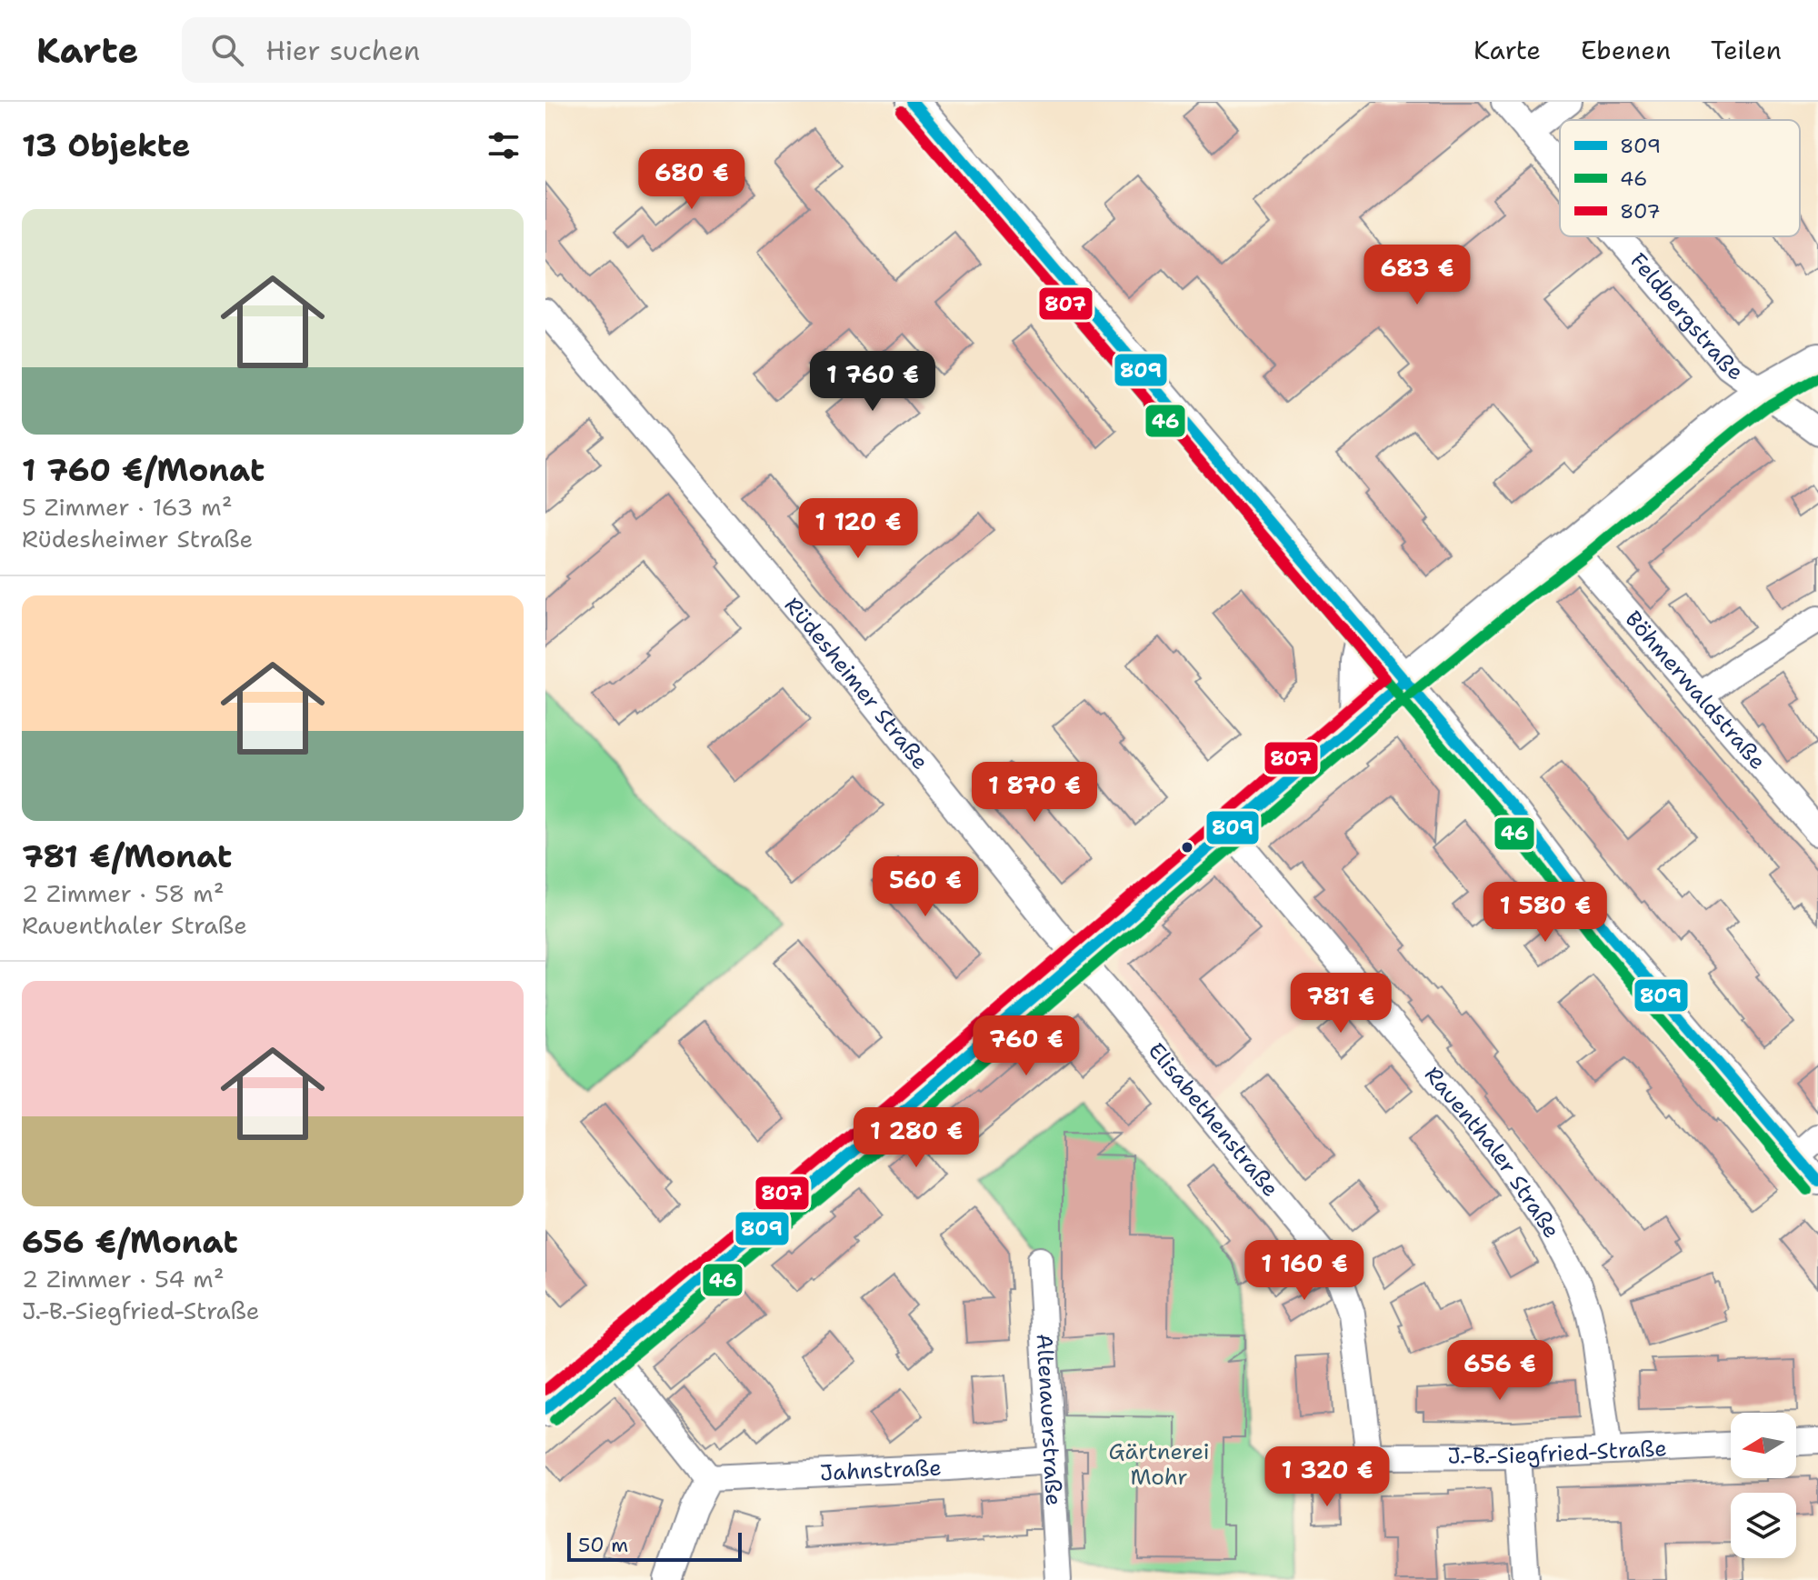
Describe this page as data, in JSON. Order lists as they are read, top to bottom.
{
  "streets": {
    "street": [
      "Feldbergstraße",
      "Rüdesheimer Straße",
      "Böhmerwaldstraße",
      "Elisabethenstraße",
      "Rauenthaler Straße",
      "Altenauerstraße",
      "J.-B.-Siegfried-Straße",
      "Jahnstraße"
    ]
  },
  "crossings": [
    ["Rüdesheimer Straße", "Elisabethenstraße"],
    ["Elisabethenstraße", "J.-B.-Siegfried-Straße"],
    ["Rauenthaler Straße", "J.-B.-Siegfried-Straße"],
    ["Altenauerstraße", "Jahnstraße"]
  ],
  "parks": ["Gärtnerei Mohr"],
  "lines": ["transit line 809", "transit line 46", "transit line 807"],
  "legend": ["809", "46", "807"],
  "scale_bar": "50 m",
  "north": "left",
  "page": {
    "header": "Karte",
    "search": "Hier suchen",
    "nav": ["Karte", "Ebenen", "Teilen"],
    "heading": "13 Objekte",
    "price": [
      "680 €",
      "683 €",
      "1 760 €",
      "1 120 €",
      "1 870 €",
      "560 €",
      "1 580 €",
      "781 €",
      "760 €",
      "1 280 €",
      "1 160 €",
      "656 €",
      "1 320 €"
    ],
    "list": [
      {
        "name": "1 760 €/Monat",
        "note": "5 Zimmer · 163 m² · Rüdesheimer Straße"
      },
      {
        "name": "781 €/Monat",
        "note": "2 Zimmer · 58 m² · Rauenthaler Straße"
      },
      {
        "name": "656 €/Monat",
        "note": "2 Zimmer · 54 m² · J.-B.-Siegfried-Straße"
      }
    ],
    "scale": "50 m"
  }
}
